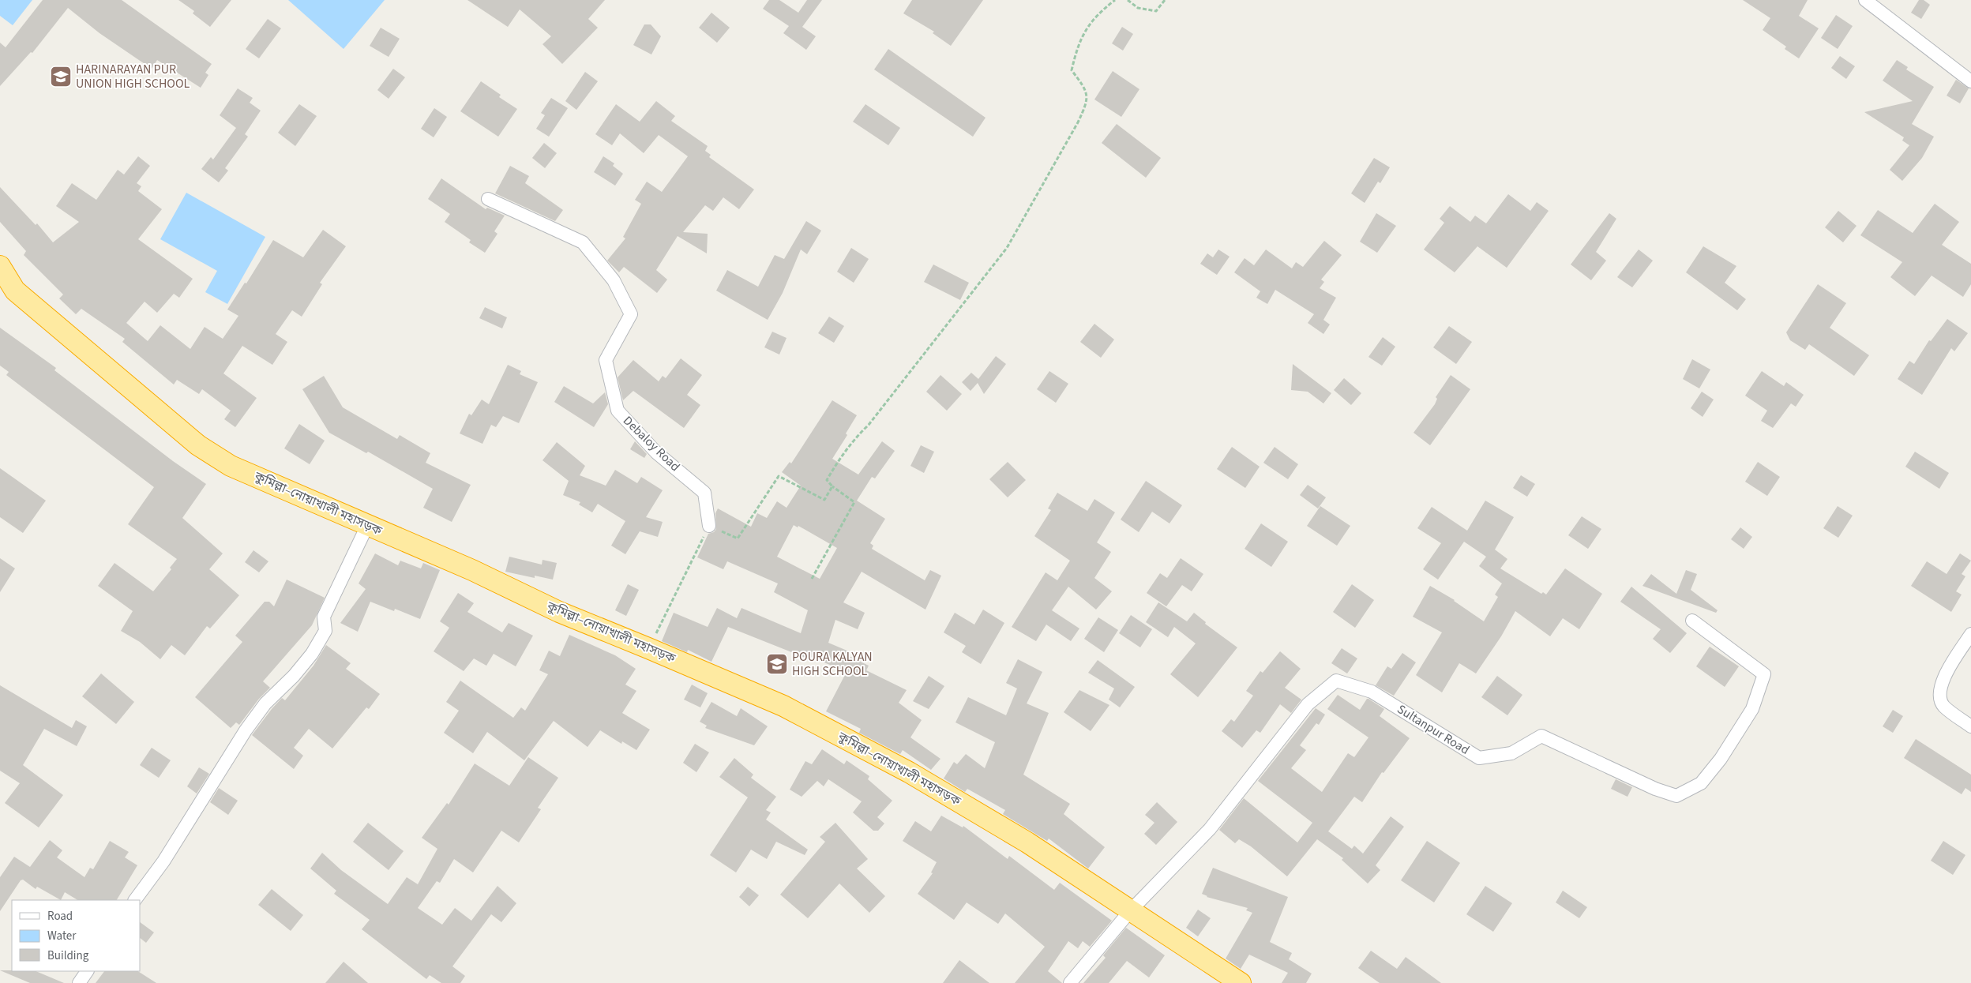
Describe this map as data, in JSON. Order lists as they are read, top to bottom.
{
  "streets": {
    "highway": ["কুমিল্লা–নোয়াখালী মহাসড়ক"],
    "street": ["Debaloy Road", "Sultanpur Road"]
  },
  "crossings": [
    ["কুমিল্লা–নোয়াখালী মহাসড়ক", "Sultanpur Road"]
  ],
  "places": {
    "school or university": ["HARINARAYAN PUR UNION HIGH SCHOOL", "POURA KALYAN HIGH SCHOOL"]
  },
  "legend": ["Road", "Water", "Building"]
}
